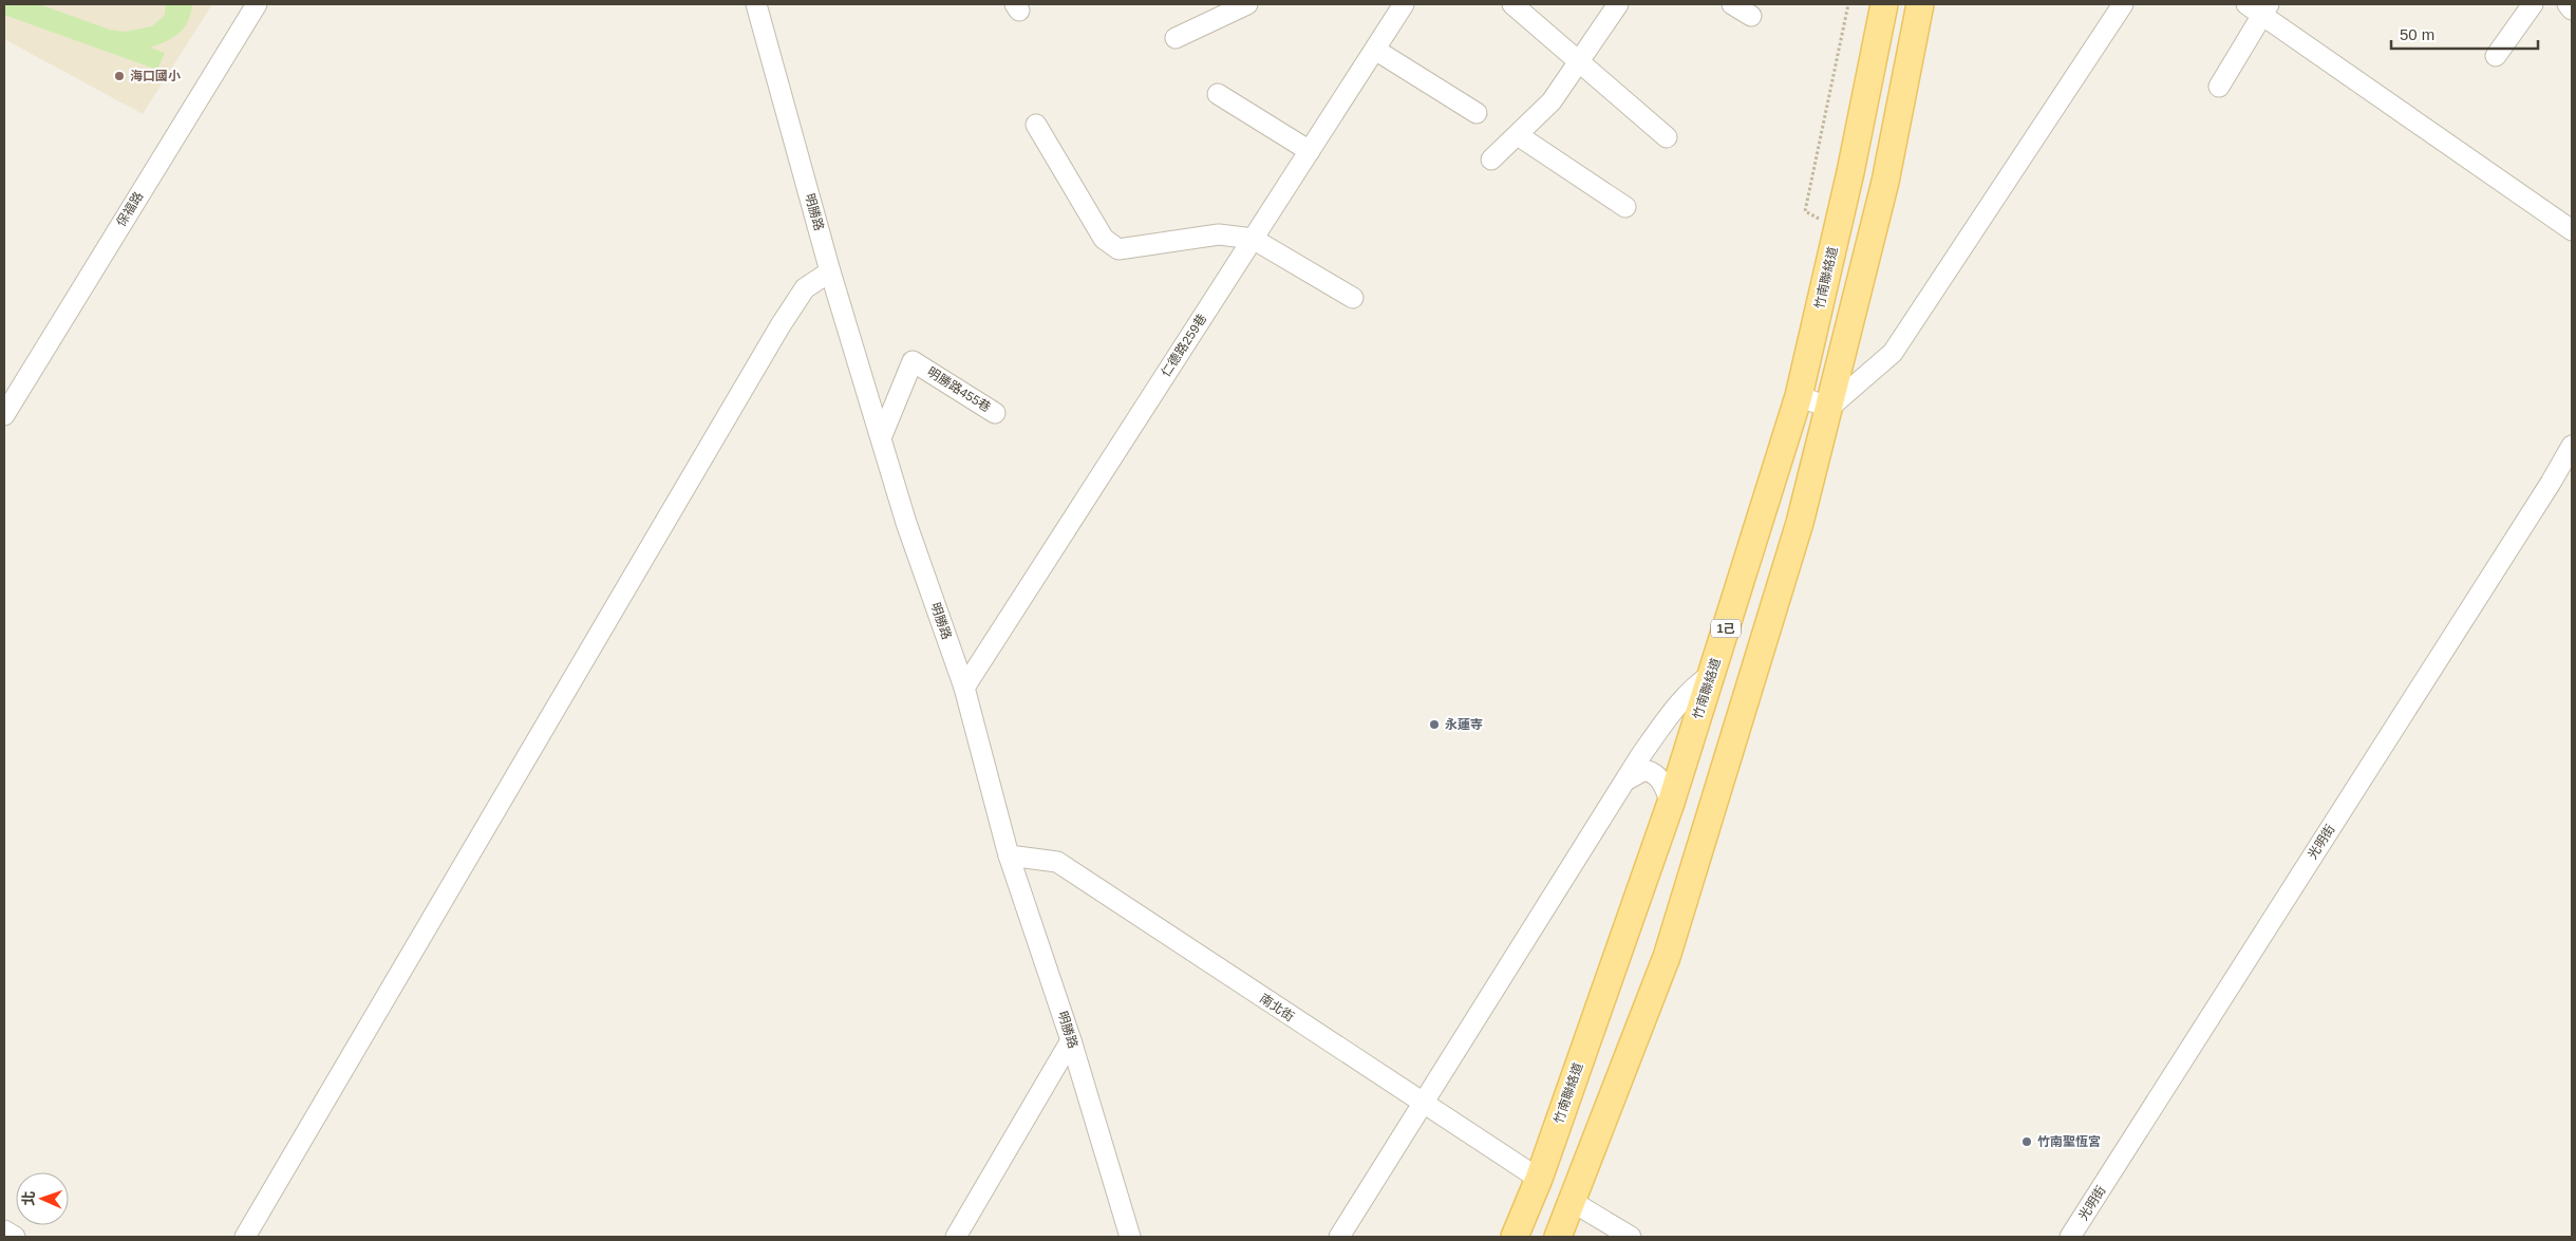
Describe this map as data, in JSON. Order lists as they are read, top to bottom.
{
  "streets": {
    "main road": ["竹南聯絡道", "1己"],
    "street": [
      "保福路",
      "明勝路",
      "仁德路259巷",
      "明勝路455巷",
      "光明街",
      "南北街"
    ]
  },
  "crossings": [
    ["明勝路", "仁德路259巷"],
    ["明勝路", "明勝路455巷"],
    ["明勝路", "南北街"],
    ["竹南聯絡道", "南北街"]
  ],
  "places": ["海口國小", "永蓮寺", "竹南聖恆宮"],
  "scale_bar": "50 m",
  "north": "left"
}
